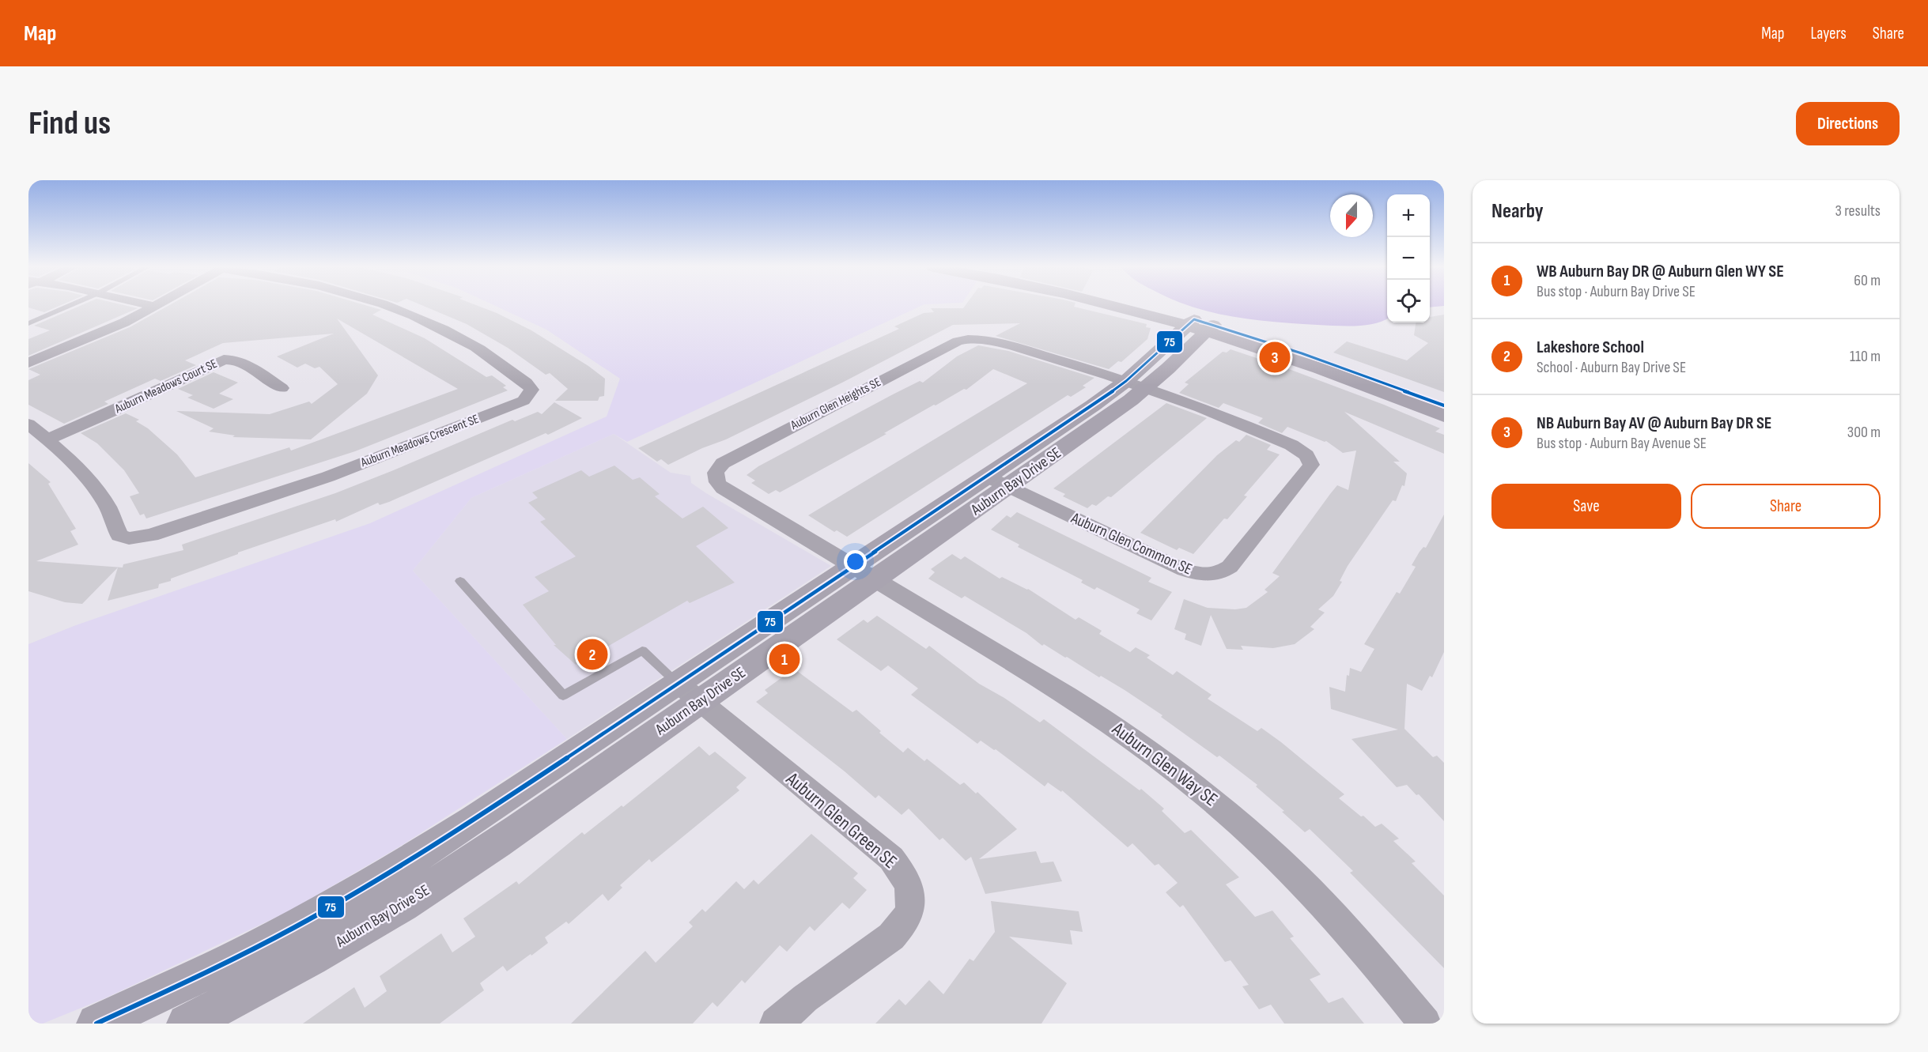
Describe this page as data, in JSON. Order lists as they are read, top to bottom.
{
  "streets": {
    "street": [
      "Auburn Meadows Court SE",
      "Auburn Glen Heights SE",
      "Auburn Meadows Crescent SE",
      "Auburn Bay Drive SE",
      "Auburn Glen Common SE",
      "Auburn Glen Way SE",
      "Auburn Glen Green SE"
    ]
  },
  "crossings": [
    ["Auburn Meadows Court SE", "Auburn Meadows Crescent SE"],
    ["Auburn Glen Heights SE", "Auburn Bay Drive SE"],
    ["Auburn Glen Heights SE", "Auburn Glen Common SE"],
    ["Auburn Glen Heights SE", "Auburn Glen Way SE"],
    ["Auburn Bay Drive SE", "Auburn Glen Common SE"],
    ["Auburn Bay Drive SE", "Auburn Glen Way SE"],
    ["Auburn Bay Drive SE", "Auburn Glen Green SE"]
  ],
  "lines": ["transit line 75"],
  "north": "bottom",
  "page": {
    "header": "Map",
    "nav": ["Map", "Layers", "Share"],
    "buttons": [
      "Directions",
      ["Save", "Share"]
    ],
    "title": "Find us",
    "heading": ["Nearby", "3 results"],
    "map_buttons": ["+", "−"],
    "list": [
      {
        "mark": "1",
        "name": "WB Auburn Bay DR @ Auburn Glen WY SE",
        "note": "Bus stop · Auburn Bay Drive SE",
        "value": "60 m"
      },
      {
        "mark": "2",
        "name": "Lakeshore School",
        "note": "School · Auburn Bay Drive SE",
        "value": "110 m"
      },
      {
        "mark": "3",
        "name": "NB Auburn Bay AV @ Auburn Bay DR SE",
        "note": "Bus stop · Auburn Bay Avenue SE",
        "value": "300 m"
      }
    ],
    "pins": ["3", "2", "1"]
  }
}
